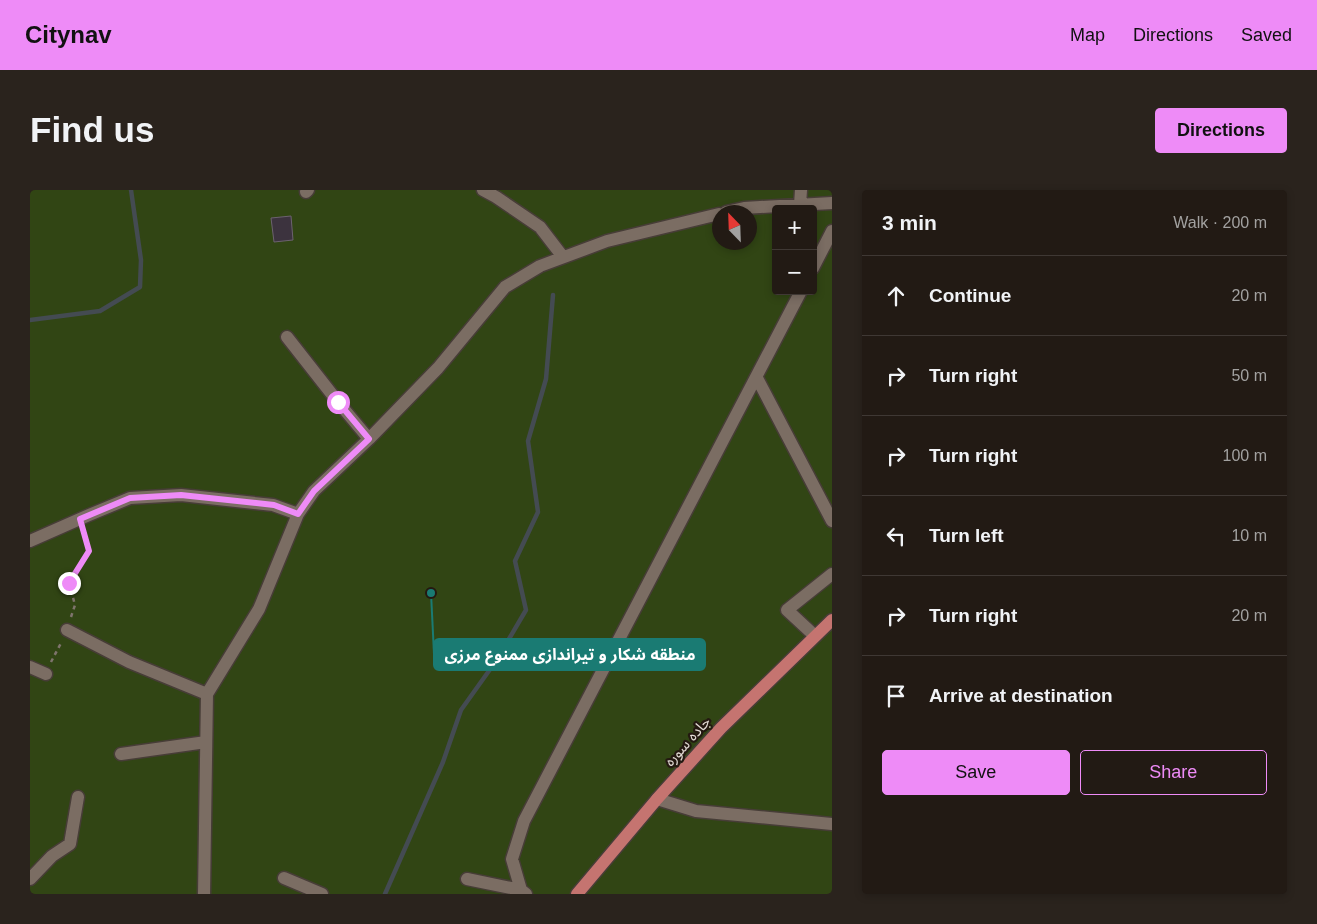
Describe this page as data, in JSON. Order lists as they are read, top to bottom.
{
  "streets": {
    "main road": ["جاده سوره"]
  },
  "places": ["منطقه شکار و تیراندازی ممنوع مرزی"],
  "north": "top left",
  "page": {
    "header": "Citynav",
    "nav": ["Map", "Directions", "Saved"],
    "buttons": [
      "Directions",
      ["Save", "Share"]
    ],
    "title": "Find us",
    "heading": ["3 min", "Walk · 200 m"],
    "map_buttons": ["+", "−"],
    "list": [
      ["Continue", "20 m"],
      ["Turn right", "50 m"],
      ["Turn right", "100 m"],
      ["Turn left", "10 m"],
      ["Turn right", "20 m"],
      "Arrive at destination"
    ]
  }
}
